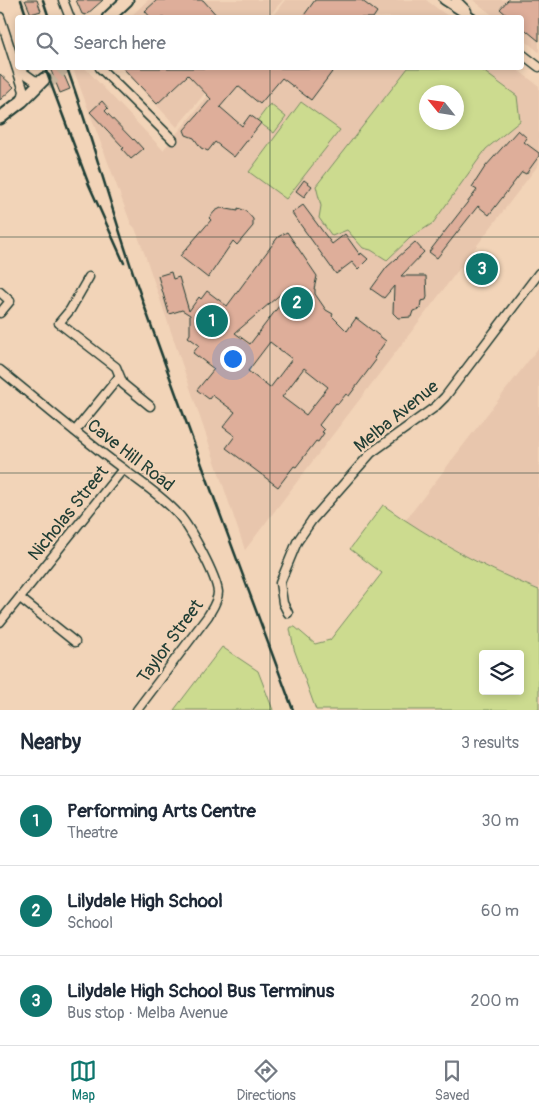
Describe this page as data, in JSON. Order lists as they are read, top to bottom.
{
  "streets": {
    "street": [
      "Melba Avenue",
      "Cave Hill Road",
      "Nicholas Street",
      "Taylor Street"
    ]
  },
  "crossings": [
    ["Cave Hill Road", "Nicholas Street"],
    ["Cave Hill Road", "Taylor Street"]
  ],
  "north": "top left",
  "page": {
    "search": "Search here",
    "pins": ["3", "2", "1"],
    "heading": ["Nearby", "3 results"],
    "list": [
      {
        "mark": "1",
        "name": "Performing Arts Centre",
        "note": "Theatre",
        "value": "30 m"
      },
      {
        "mark": "2",
        "name": "Lilydale High School",
        "note": "School",
        "value": "60 m"
      },
      {
        "mark": "3",
        "name": "Lilydale High School Bus Terminus",
        "note": "Bus stop · Melba Avenue",
        "value": "200 m"
      }
    ],
    "nav": ["Map", "Directions", "Saved"]
  }
}
